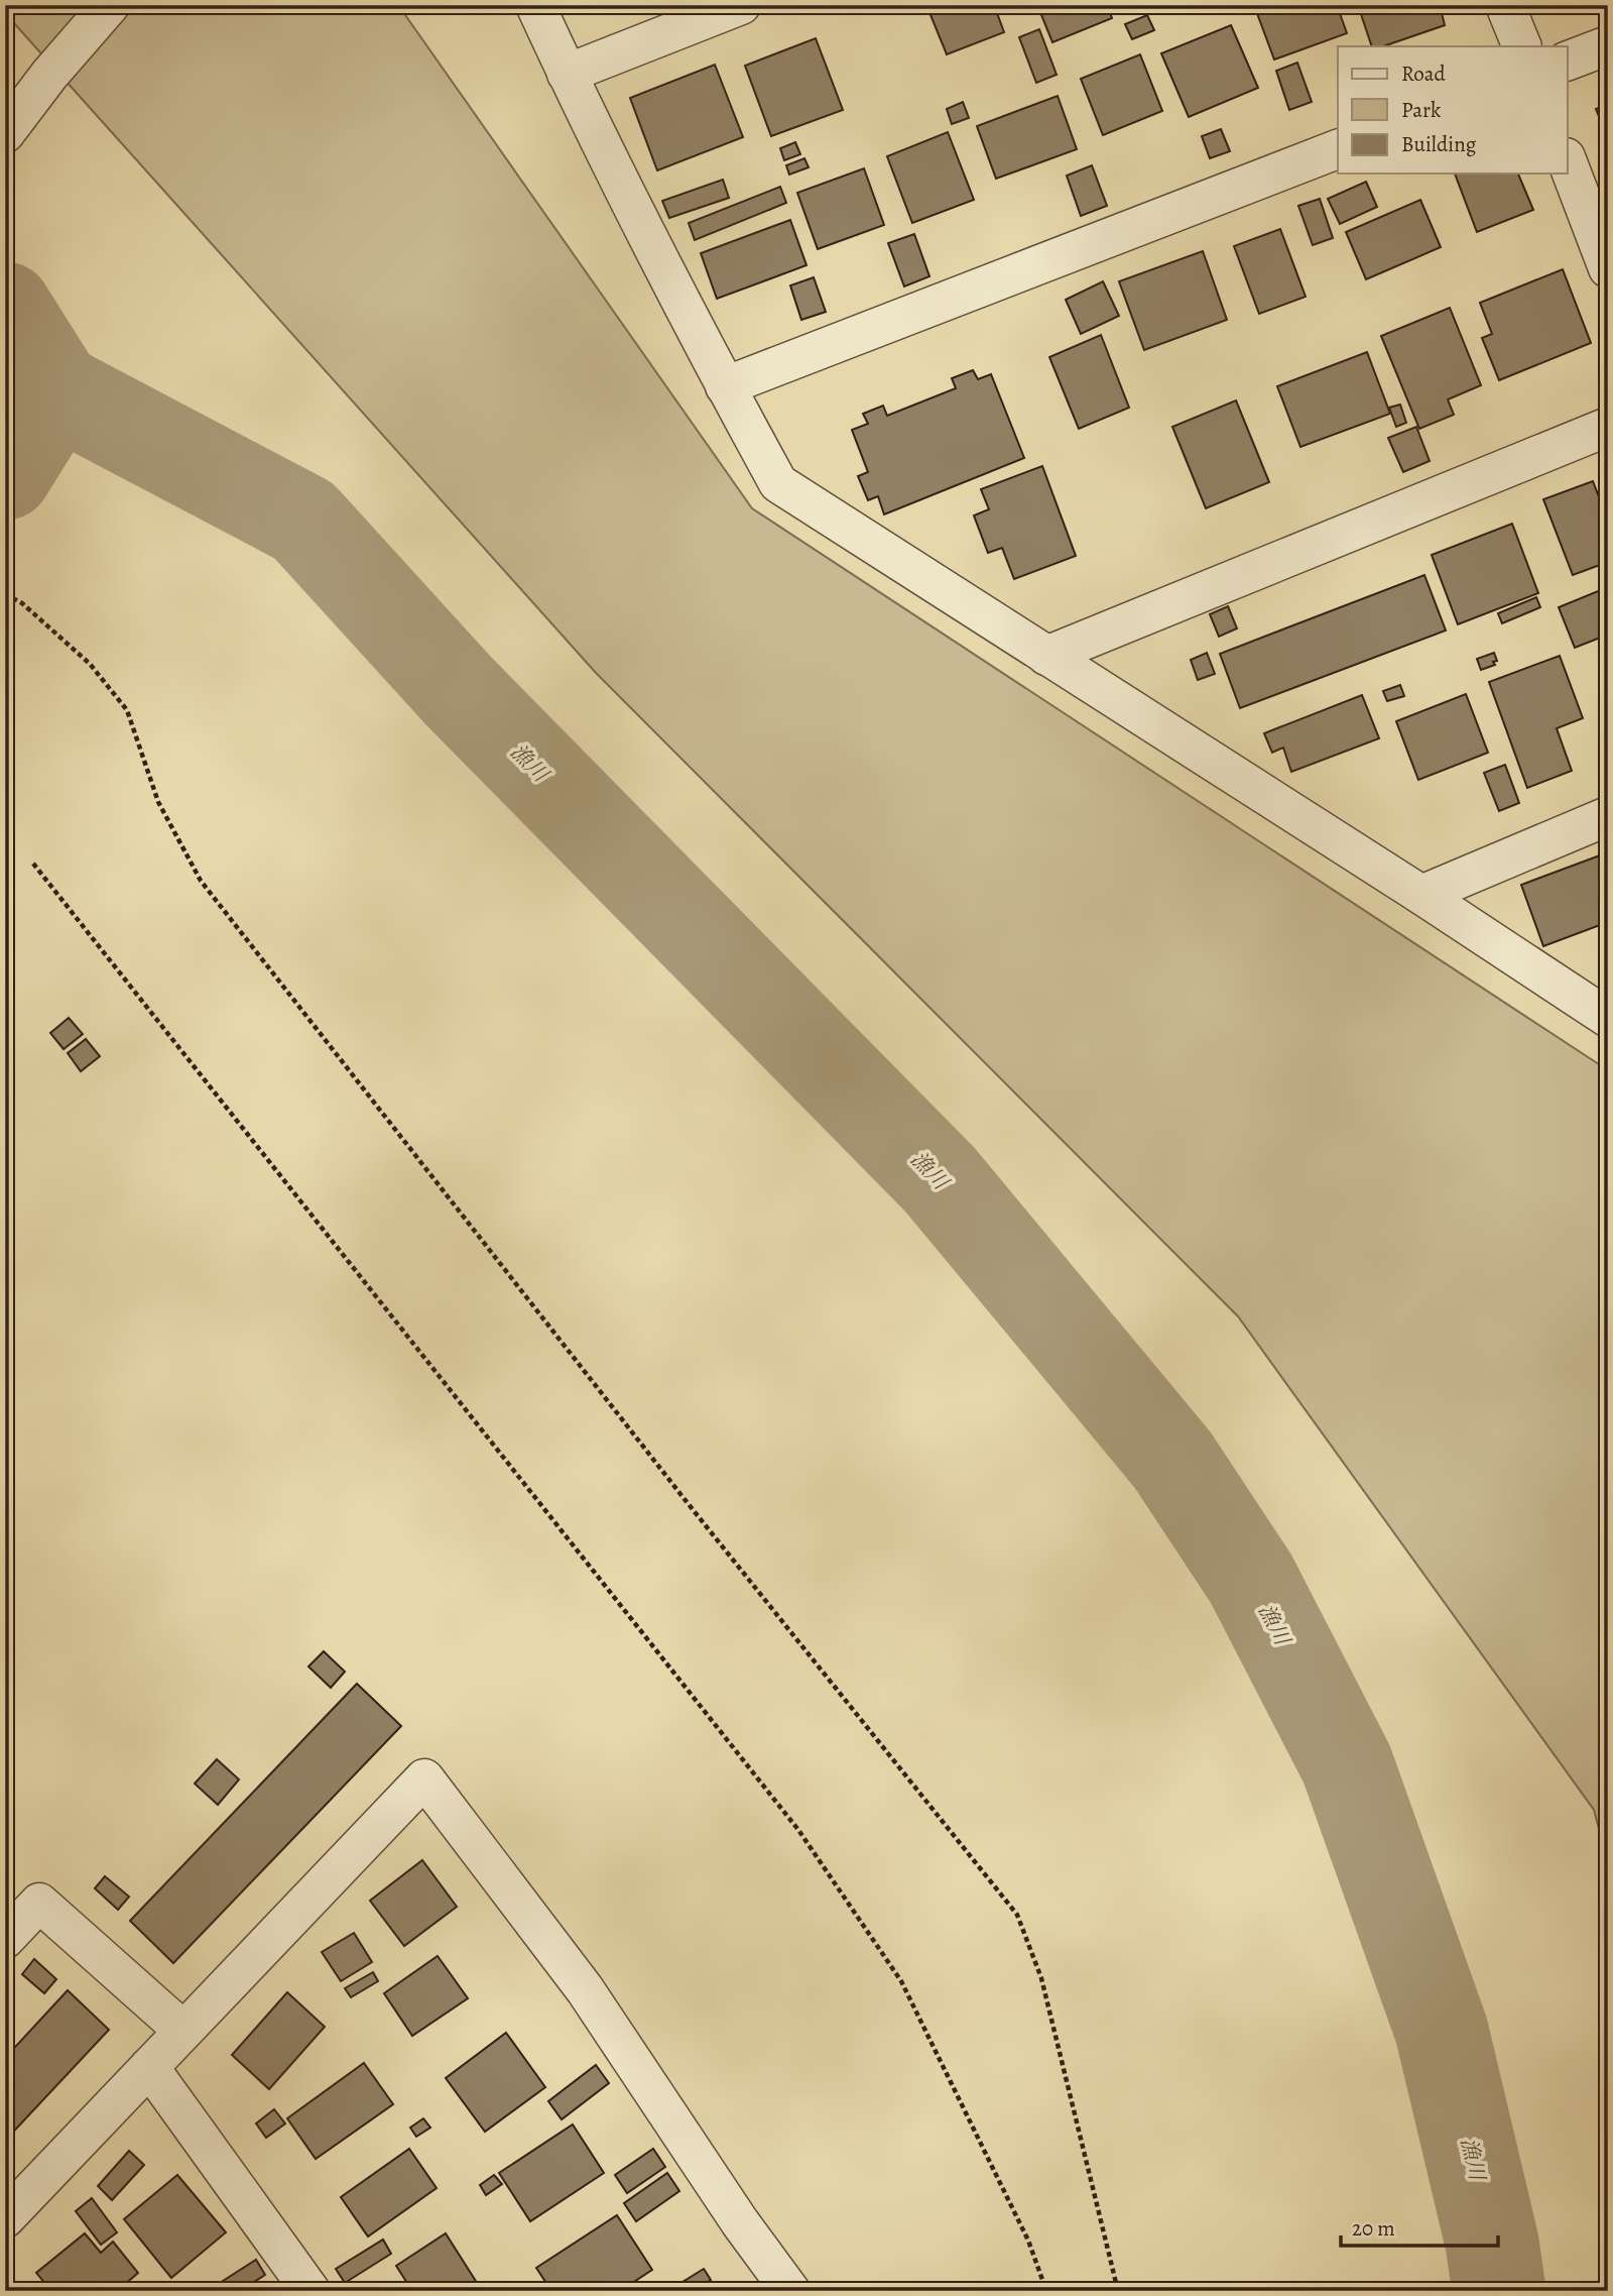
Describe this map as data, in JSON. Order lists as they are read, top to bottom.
{
  "water": ["漁川"],
  "legend": ["Road", "Park", "Building"],
  "scale_bar": "20 m"
}
